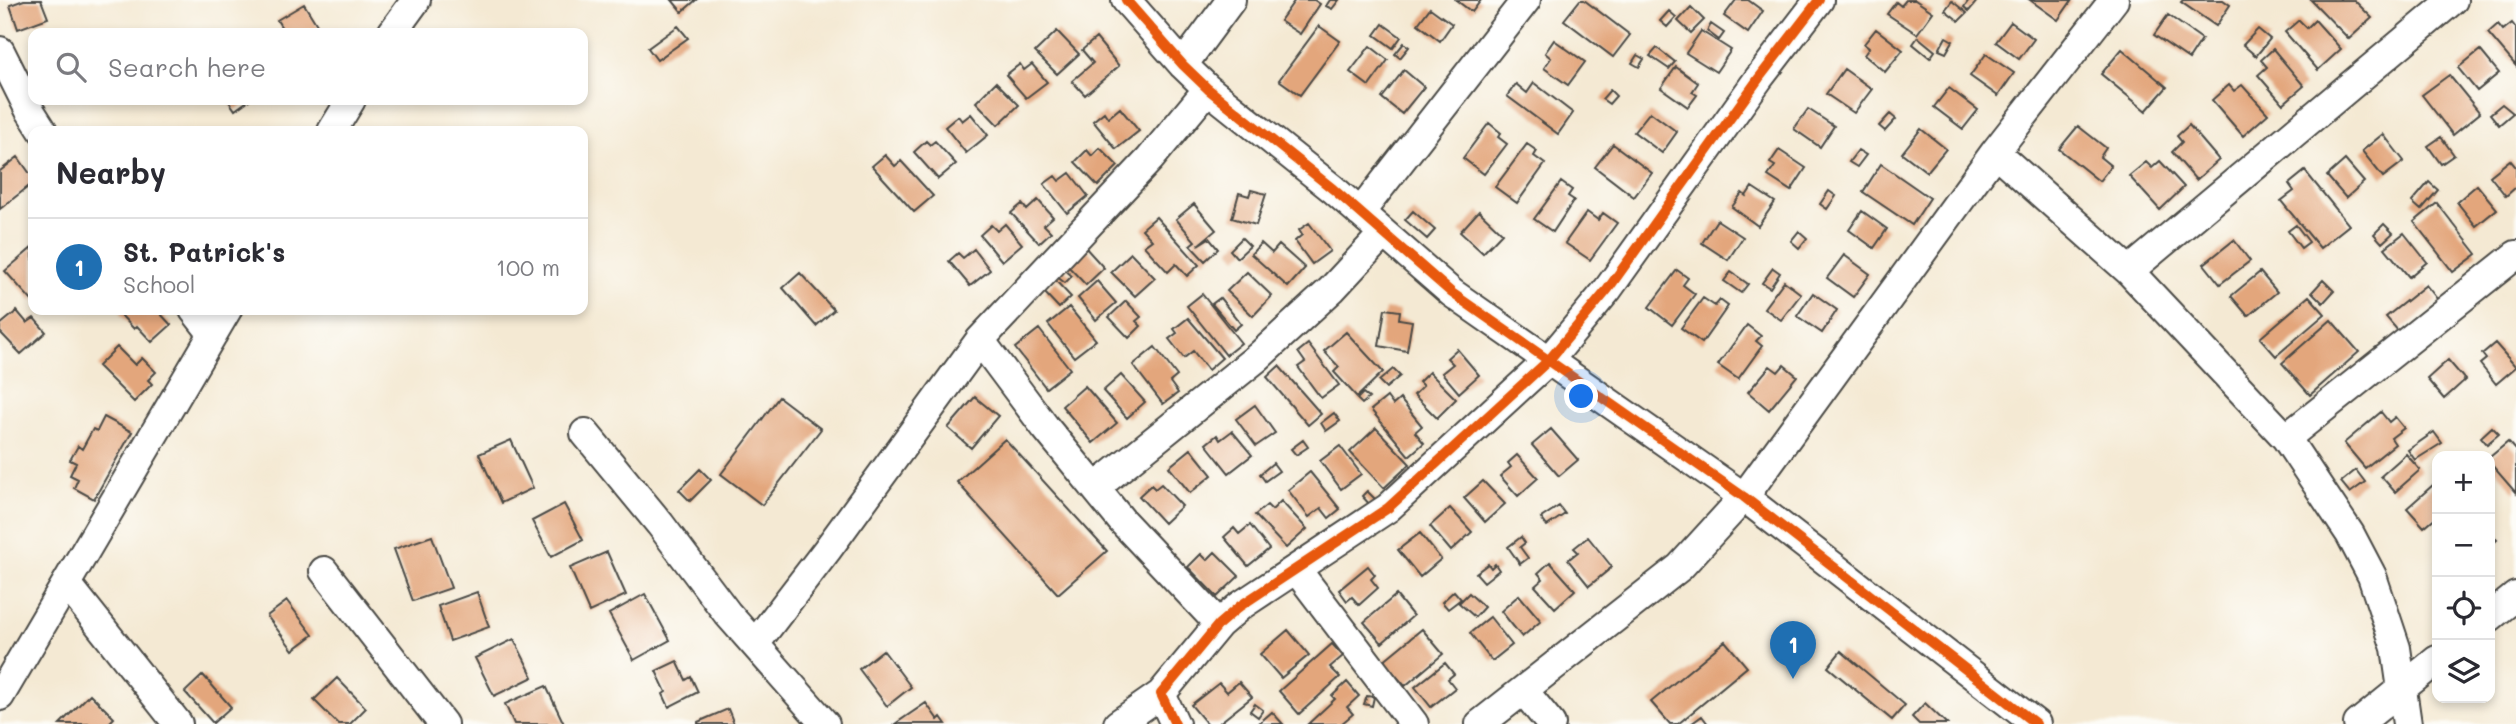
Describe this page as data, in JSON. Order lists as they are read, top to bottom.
{
  "page": {
    "search": "Search here",
    "heading": "Nearby",
    "list": [
      {
        "mark": "1",
        "name": "St. Patrick's",
        "note": "School",
        "value": "100 m"
      }
    ],
    "map_buttons": ["+", "−"],
    "pins": "1"
  }
}
